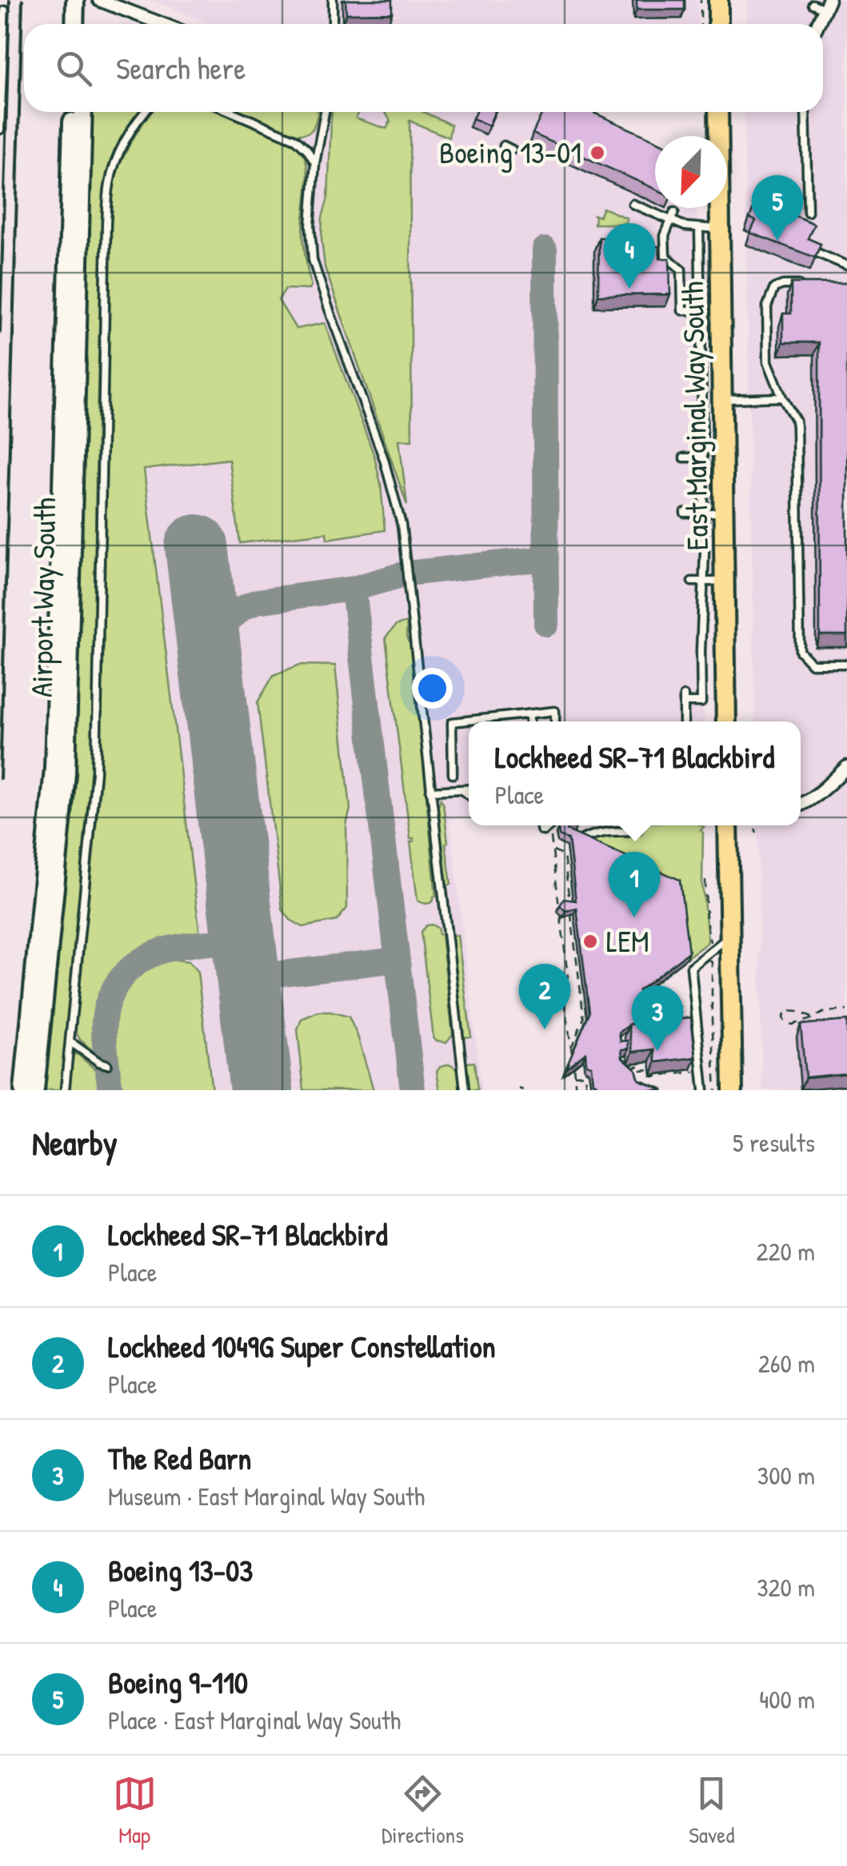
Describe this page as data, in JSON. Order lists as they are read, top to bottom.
{
  "streets": {
    "main road": ["East Marginal Way South", "Airport Way South"]
  },
  "places": ["Boeing 13-01", "LEM"],
  "north": "bottom left",
  "page": {
    "search": "Search here",
    "pins": [
      "5",
      "4",
      "1",
      "2",
      "3"
    ],
    "popup": ["Lockheed SR-71 Blackbird", "Place"],
    "heading": ["Nearby", "5 results"],
    "list": [
      {
        "mark": "1",
        "name": "Lockheed SR-71 Blackbird",
        "note": "Place",
        "value": "220 m"
      },
      {
        "mark": "2",
        "name": "Lockheed 1049G Super Constellation",
        "note": "Place",
        "value": "260 m"
      },
      {
        "mark": "3",
        "name": "The Red Barn",
        "note": "Museum · East Marginal Way South",
        "value": "300 m"
      },
      {
        "mark": "4",
        "name": "Boeing 13-03",
        "note": "Place",
        "value": "320 m"
      },
      {
        "mark": "5",
        "name": "Boeing 9-110",
        "note": "Place · East Marginal Way South",
        "value": "400 m"
      }
    ],
    "nav": ["Map", "Directions", "Saved"]
  }
}
